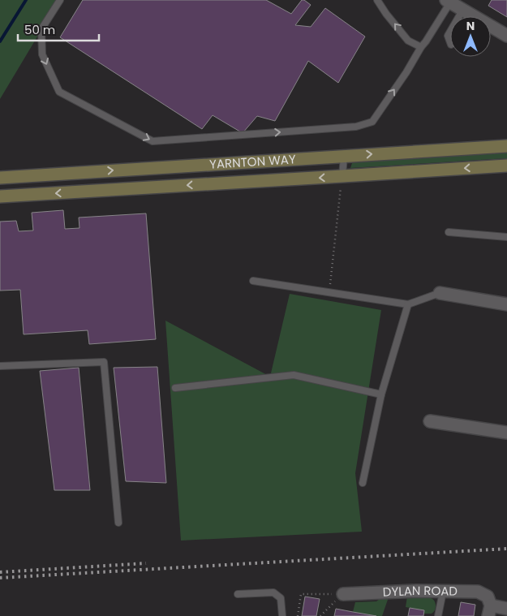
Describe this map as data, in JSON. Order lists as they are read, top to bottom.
{
  "streets": {
    "street": ["YARNTON WAY", "DYLAN ROAD"]
  },
  "scale_bar": "50 m",
  "north": "top"
}
